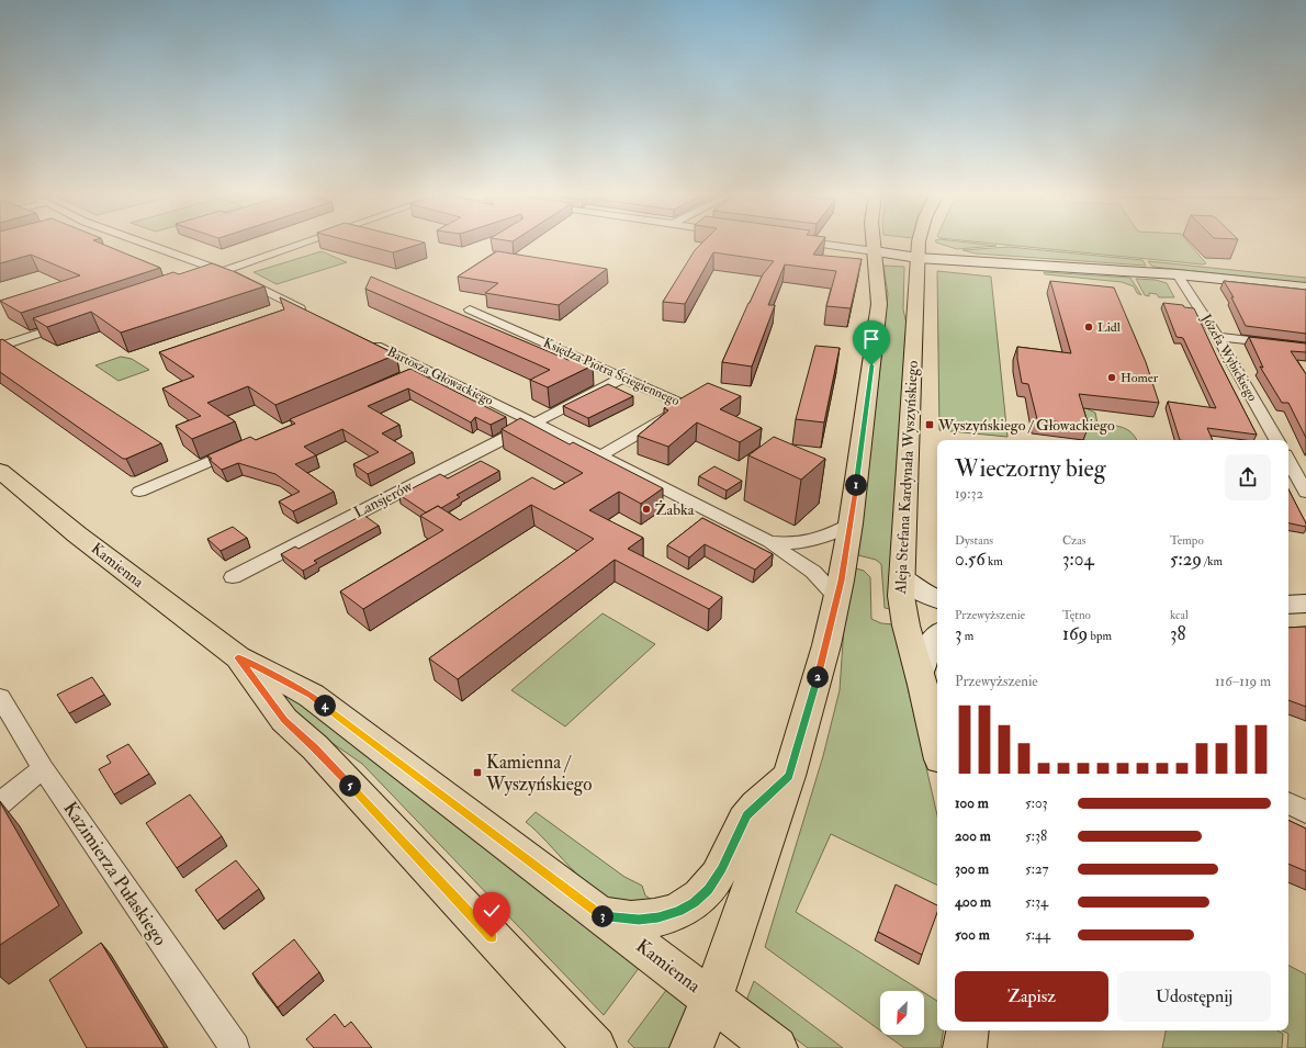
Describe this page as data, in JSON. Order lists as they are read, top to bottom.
{
  "streets": {
    "main road": ["Aleja Stefana Kardynała Wyszyńskiego", "Kamienna"],
    "street": [
      "Józefa Wybickiego",
      "Księdza Piotra Ściegiennego",
      "Bartosza Głowackiego",
      "Lansjerów",
      "Kazimierza Pułaskiego"
    ]
  },
  "crossings": [
    ["Księdza Piotra Ściegiennego", "Bartosza Głowackiego"],
    ["Księdza Piotra Ściegiennego", "Lansjerów"],
    ["Bartosza Głowackiego", "Lansjerów"]
  ],
  "places": {
    "other": ["Lidl", "Homer", "Żabka"],
    "transit": ["Wyszyńskiego / Głowackiego", "Kamienna / Wyszyńskiego"]
  },
  "north": "bottom left",
  "page": {
    "heading": ["Wieczorny bieg", "19:32"],
    "pins": [
      "1",
      "2",
      "4",
      "5",
      "3"
    ],
    "stats": [
      ["Dystans", "0.56 km"],
      ["Czas", "3:04"],
      ["Tempo", "5:29 /km"],
      ["Przewyższenie", "3 m"],
      ["Tętno", "169 bpm"],
      ["kcal", "38"]
    ],
    "chart": ["Przewyższenie", "116–119 m"],
    "list": [
      {
        "name": "100 m",
        "note": "5:03"
      },
      {
        "name": "200 m",
        "note": "5:38"
      },
      {
        "name": "300 m",
        "note": "5:27"
      },
      {
        "name": "400 m",
        "note": "5:34"
      },
      {
        "name": "500 m",
        "note": "5:44"
      }
    ],
    "buttons": ["Zapisz", "Udostępnij"]
  }
}
